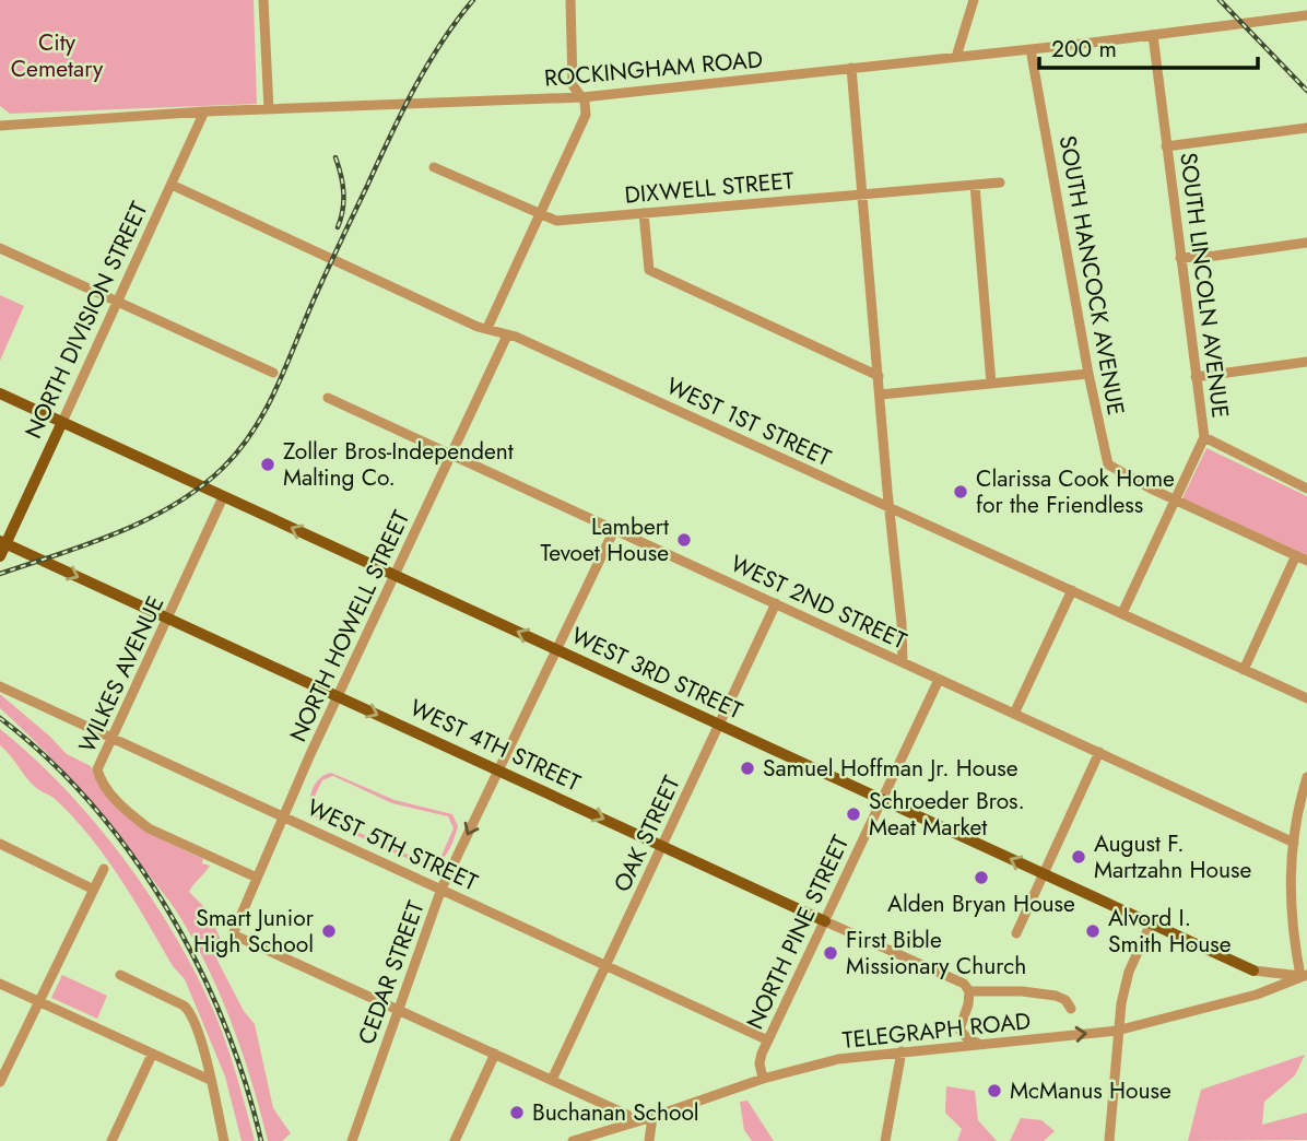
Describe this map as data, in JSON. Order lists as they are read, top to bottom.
{
  "streets": {
    "main road": ["NORTH DIVISION STREET", "WEST 3RD STREET", "WEST 4TH STREET"],
    "street": [
      "ROCKINGHAM ROAD",
      "DIXWELL STREET",
      "SOUTH HANCOCK AVENUE",
      "SOUTH LINCOLN AVENUE",
      "WEST 1ST STREET",
      "WEST 2ND STREET",
      "NORTH HOWELL STREET",
      "WILKES AVENUE",
      "OAK STREET",
      "WEST 5TH STREET",
      "NORTH PINE STREET",
      "CEDAR STREET",
      "TELEGRAPH ROAD"
    ]
  },
  "crossings": [
    ["ROCKINGHAM ROAD", "SOUTH HANCOCK AVENUE"],
    ["ROCKINGHAM ROAD", "SOUTH LINCOLN AVENUE"],
    ["ROCKINGHAM ROAD", "NORTH DIVISION STREET"],
    ["SOUTH HANCOCK AVENUE", "SOUTH LINCOLN AVENUE"],
    ["SOUTH LINCOLN AVENUE", "WEST 1ST STREET"],
    ["NORTH DIVISION STREET", "WEST 1ST STREET"],
    ["NORTH DIVISION STREET", "WEST 3RD STREET"],
    ["NORTH DIVISION STREET", "WEST 4TH STREET"],
    ["WEST 1ST STREET", "NORTH HOWELL STREET"],
    ["WEST 2ND STREET", "NORTH HOWELL STREET"],
    ["WEST 2ND STREET", "OAK STREET"],
    ["WEST 2ND STREET", "NORTH PINE STREET"],
    ["WEST 2ND STREET", "CEDAR STREET"],
    ["NORTH HOWELL STREET", "WEST 3RD STREET"],
    ["NORTH HOWELL STREET", "WILKES AVENUE"],
    ["NORTH HOWELL STREET", "WEST 4TH STREET"],
    ["NORTH HOWELL STREET", "WEST 5TH STREET"],
    ["NORTH HOWELL STREET", "CEDAR STREET"],
    ["WEST 3RD STREET", "WILKES AVENUE"],
    ["WEST 3RD STREET", "OAK STREET"],
    ["WEST 3RD STREET", "NORTH PINE STREET"],
    ["WEST 3RD STREET", "CEDAR STREET"],
    ["WEST 3RD STREET", "TELEGRAPH ROAD"],
    ["WILKES AVENUE", "WEST 4TH STREET"],
    ["WILKES AVENUE", "WEST 5TH STREET"],
    ["WEST 4TH STREET", "OAK STREET"],
    ["WEST 4TH STREET", "NORTH PINE STREET"],
    ["WEST 4TH STREET", "CEDAR STREET"],
    ["OAK STREET", "WEST 5TH STREET"],
    ["WEST 5TH STREET", "NORTH PINE STREET"],
    ["WEST 5TH STREET", "CEDAR STREET"],
    ["NORTH PINE STREET", "TELEGRAPH ROAD"]
  ],
  "one_way": ["WEST 3RD STREET", "WEST 4TH STREET"],
  "parks": ["City Cemetary"],
  "places": [
    "Zoller Bros-Independent Malting Co.",
    "Clarissa Cook Home for the Friendless",
    "Lambert Tevoet House",
    "Samuel Hoffman Jr. House",
    "Schroeder Bros. Meat Market",
    "August F. Martzahn House",
    "Alden Bryan House",
    "Smart Junior High School",
    "Alvord I. Smith House",
    "First Bible Missionary Church",
    "McManus House",
    "Buchanan School"
  ],
  "scale_bar": "200 m"
}
